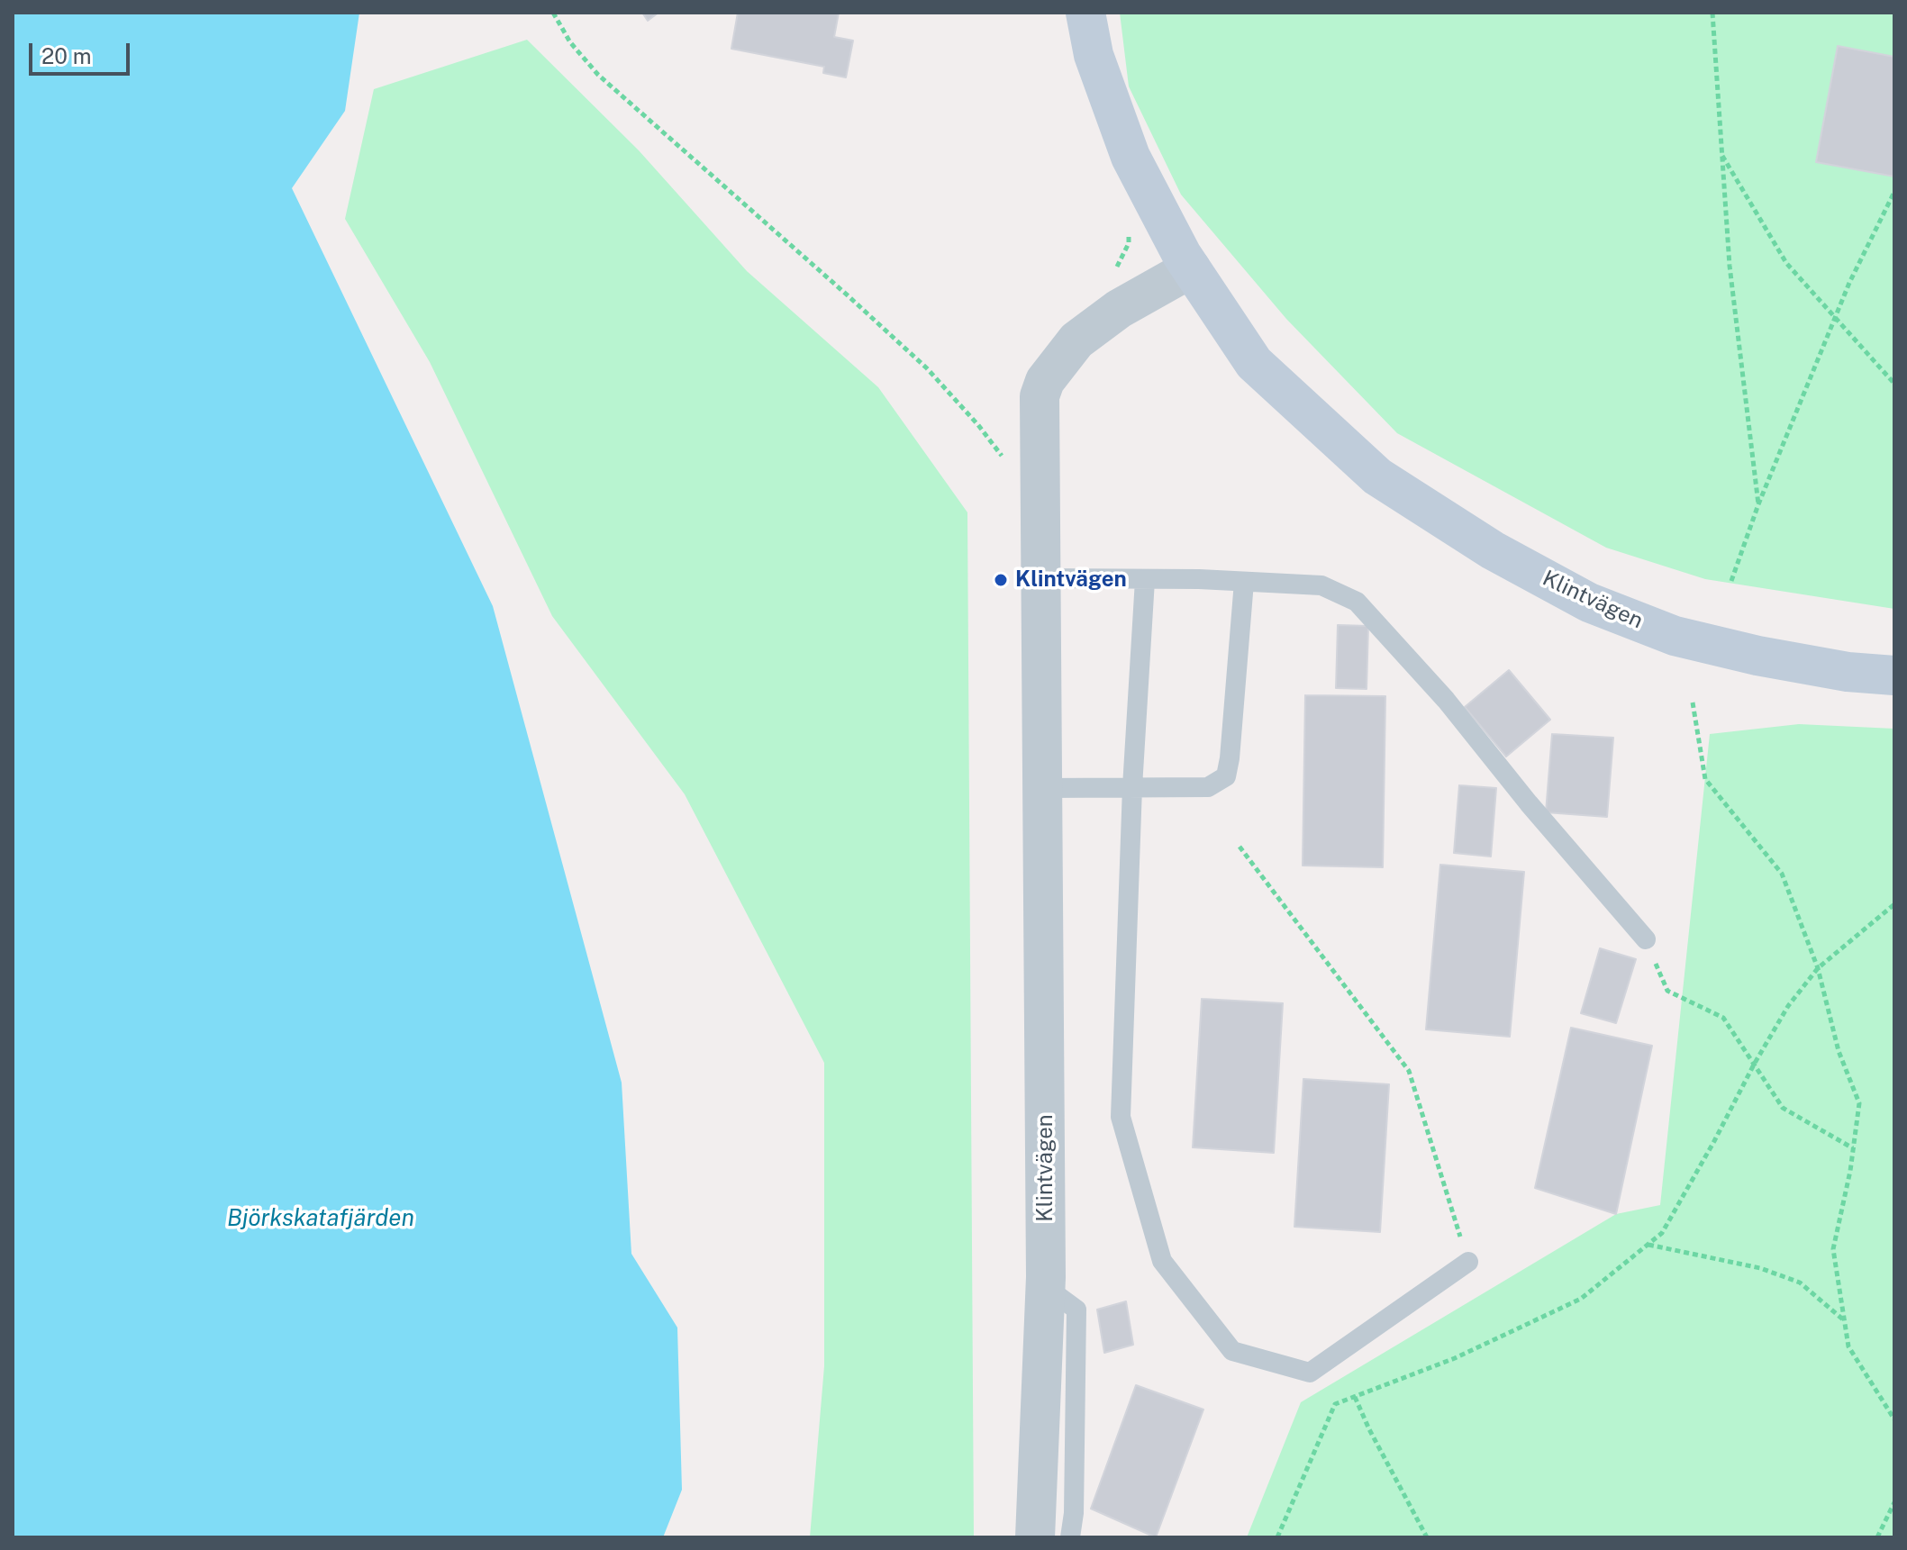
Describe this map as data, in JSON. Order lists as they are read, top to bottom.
{
  "streets": {
    "street": ["Klintvägen"]
  },
  "water": ["Björkskatafjärden"],
  "places": ["Klintvägen"],
  "scale_bar": "20 m"
}
